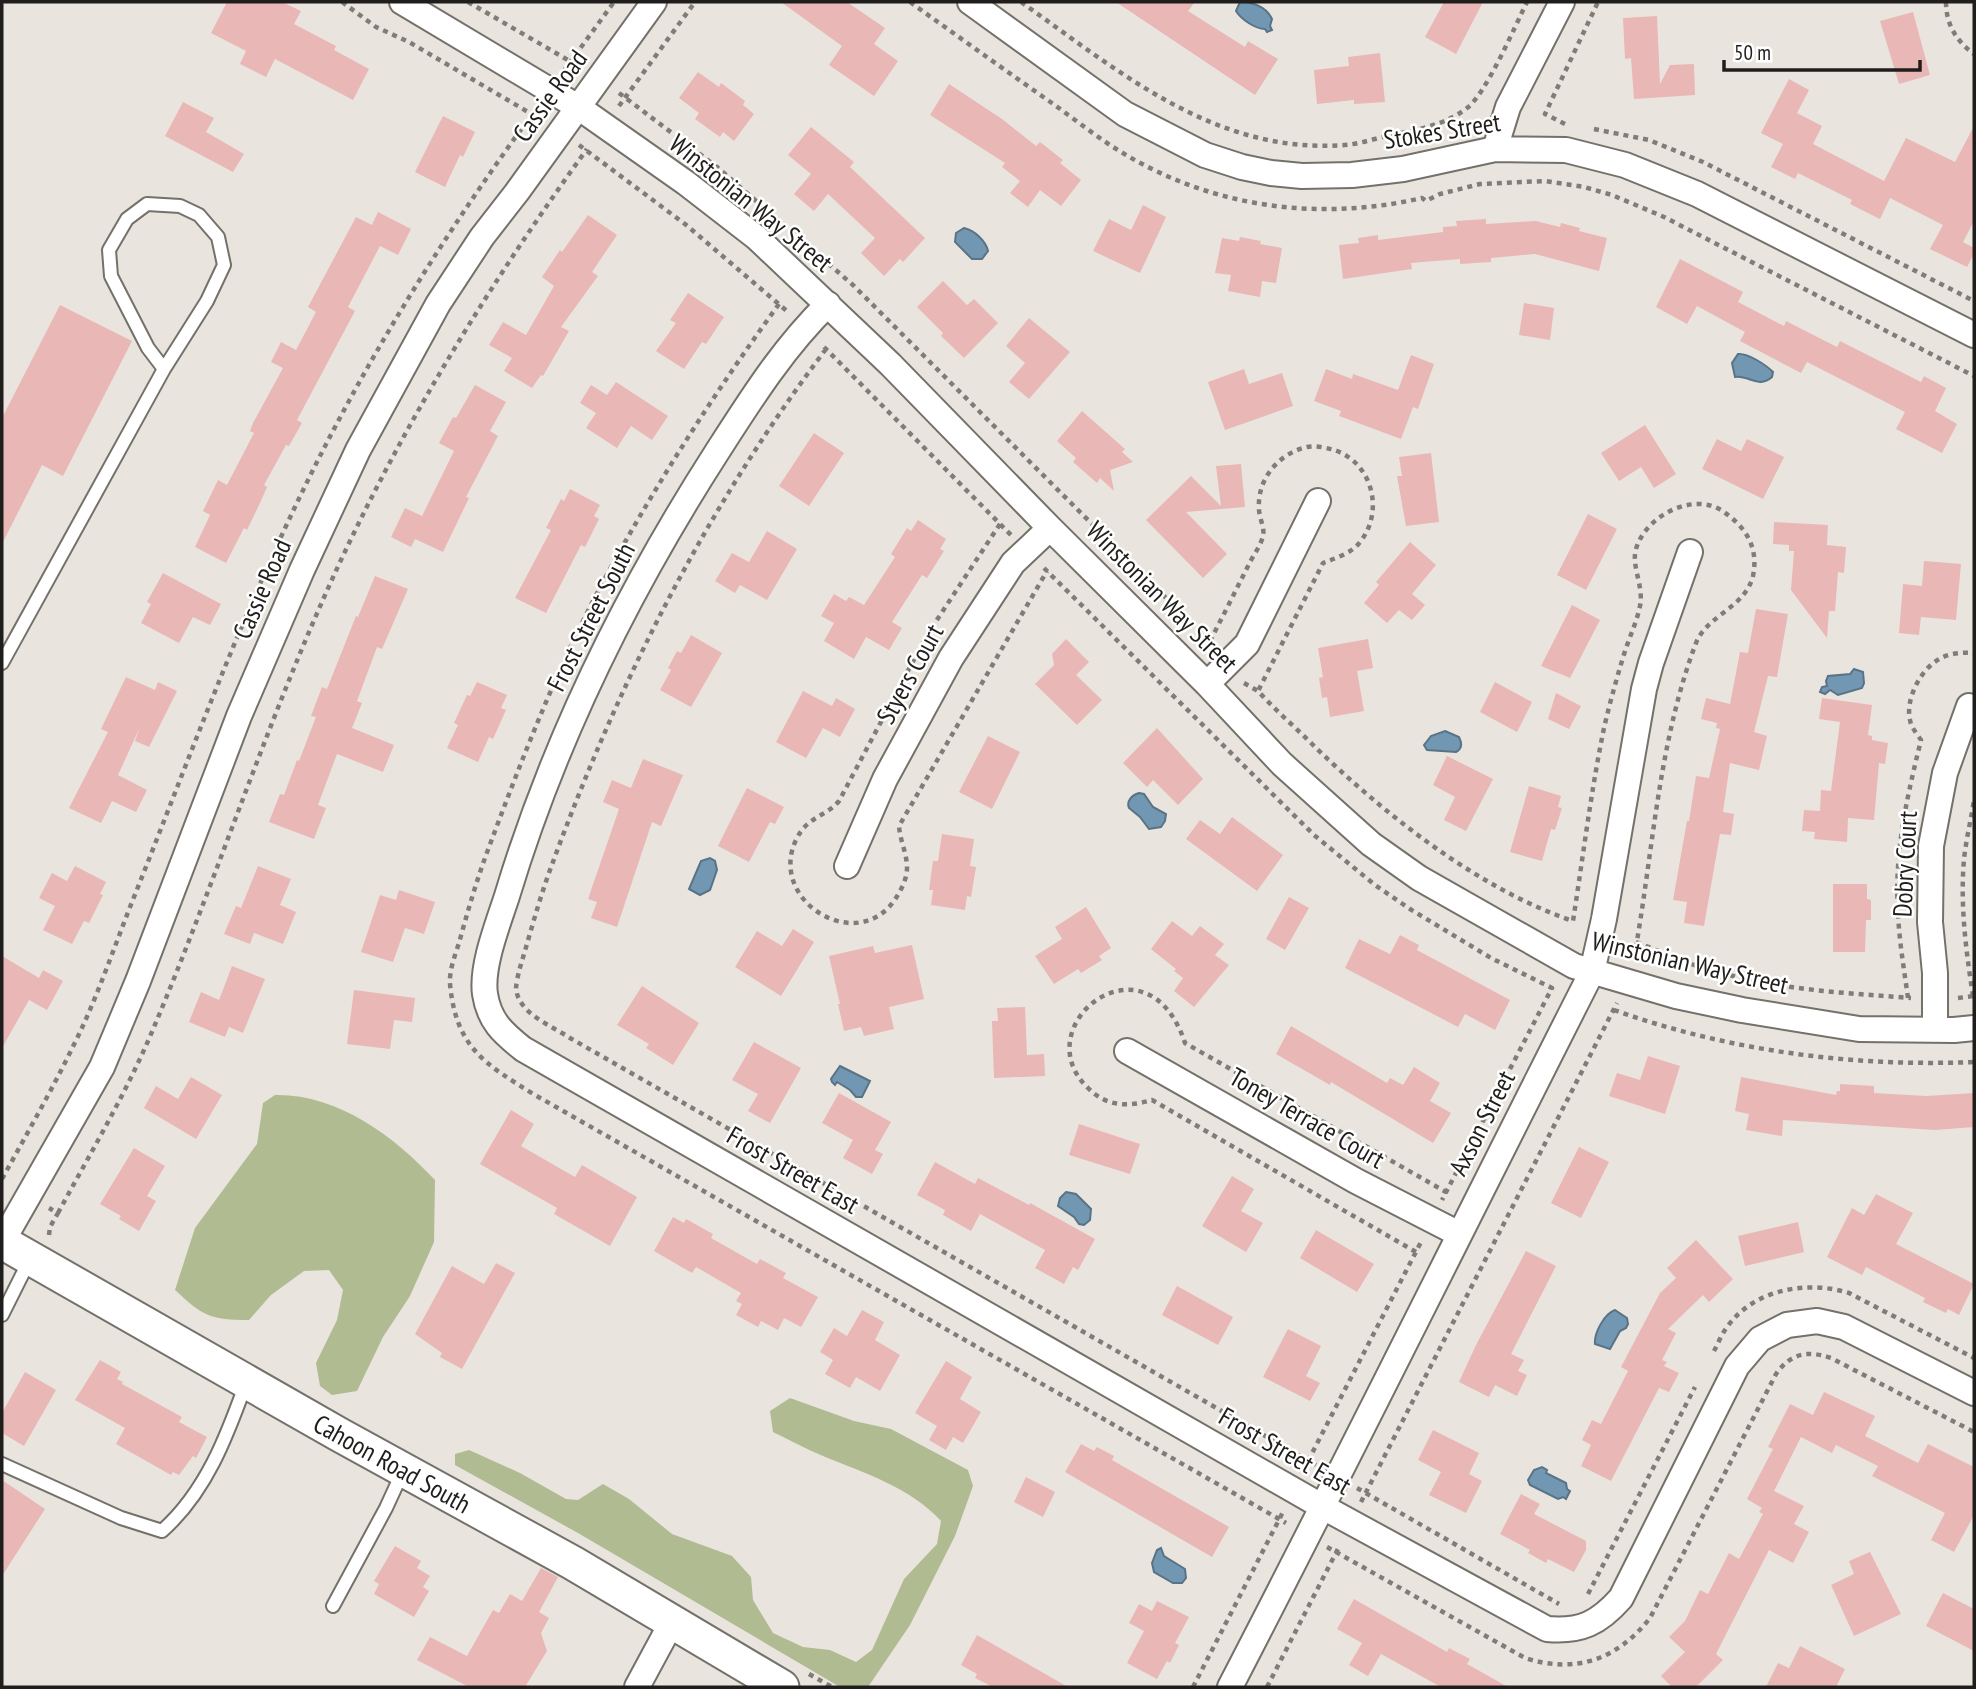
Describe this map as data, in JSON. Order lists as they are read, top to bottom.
{
  "streets": {
    "main road": ["Cahoon Road South"],
    "street": [
      "Cassie Road",
      "Stokes Street",
      "Winstonian Way Street",
      "Frost Street South",
      "Styers Court",
      "Dobry Court",
      "Toney Terrace Court",
      "Axson Street",
      "Frost Street East"
    ]
  },
  "crossings": [
    ["Cassie Road", "Winstonian Way Street"],
    ["Cassie Road", "Cahoon Road South"],
    ["Winstonian Way Street", "Frost Street South"],
    ["Winstonian Way Street", "Styers Court"],
    ["Winstonian Way Street", "Dobry Court"],
    ["Winstonian Way Street", "Axson Street"],
    ["Frost Street South", "Frost Street East"],
    ["Toney Terrace Court", "Axson Street"],
    ["Axson Street", "Frost Street East"]
  ],
  "scale_bar": "50 m"
}
